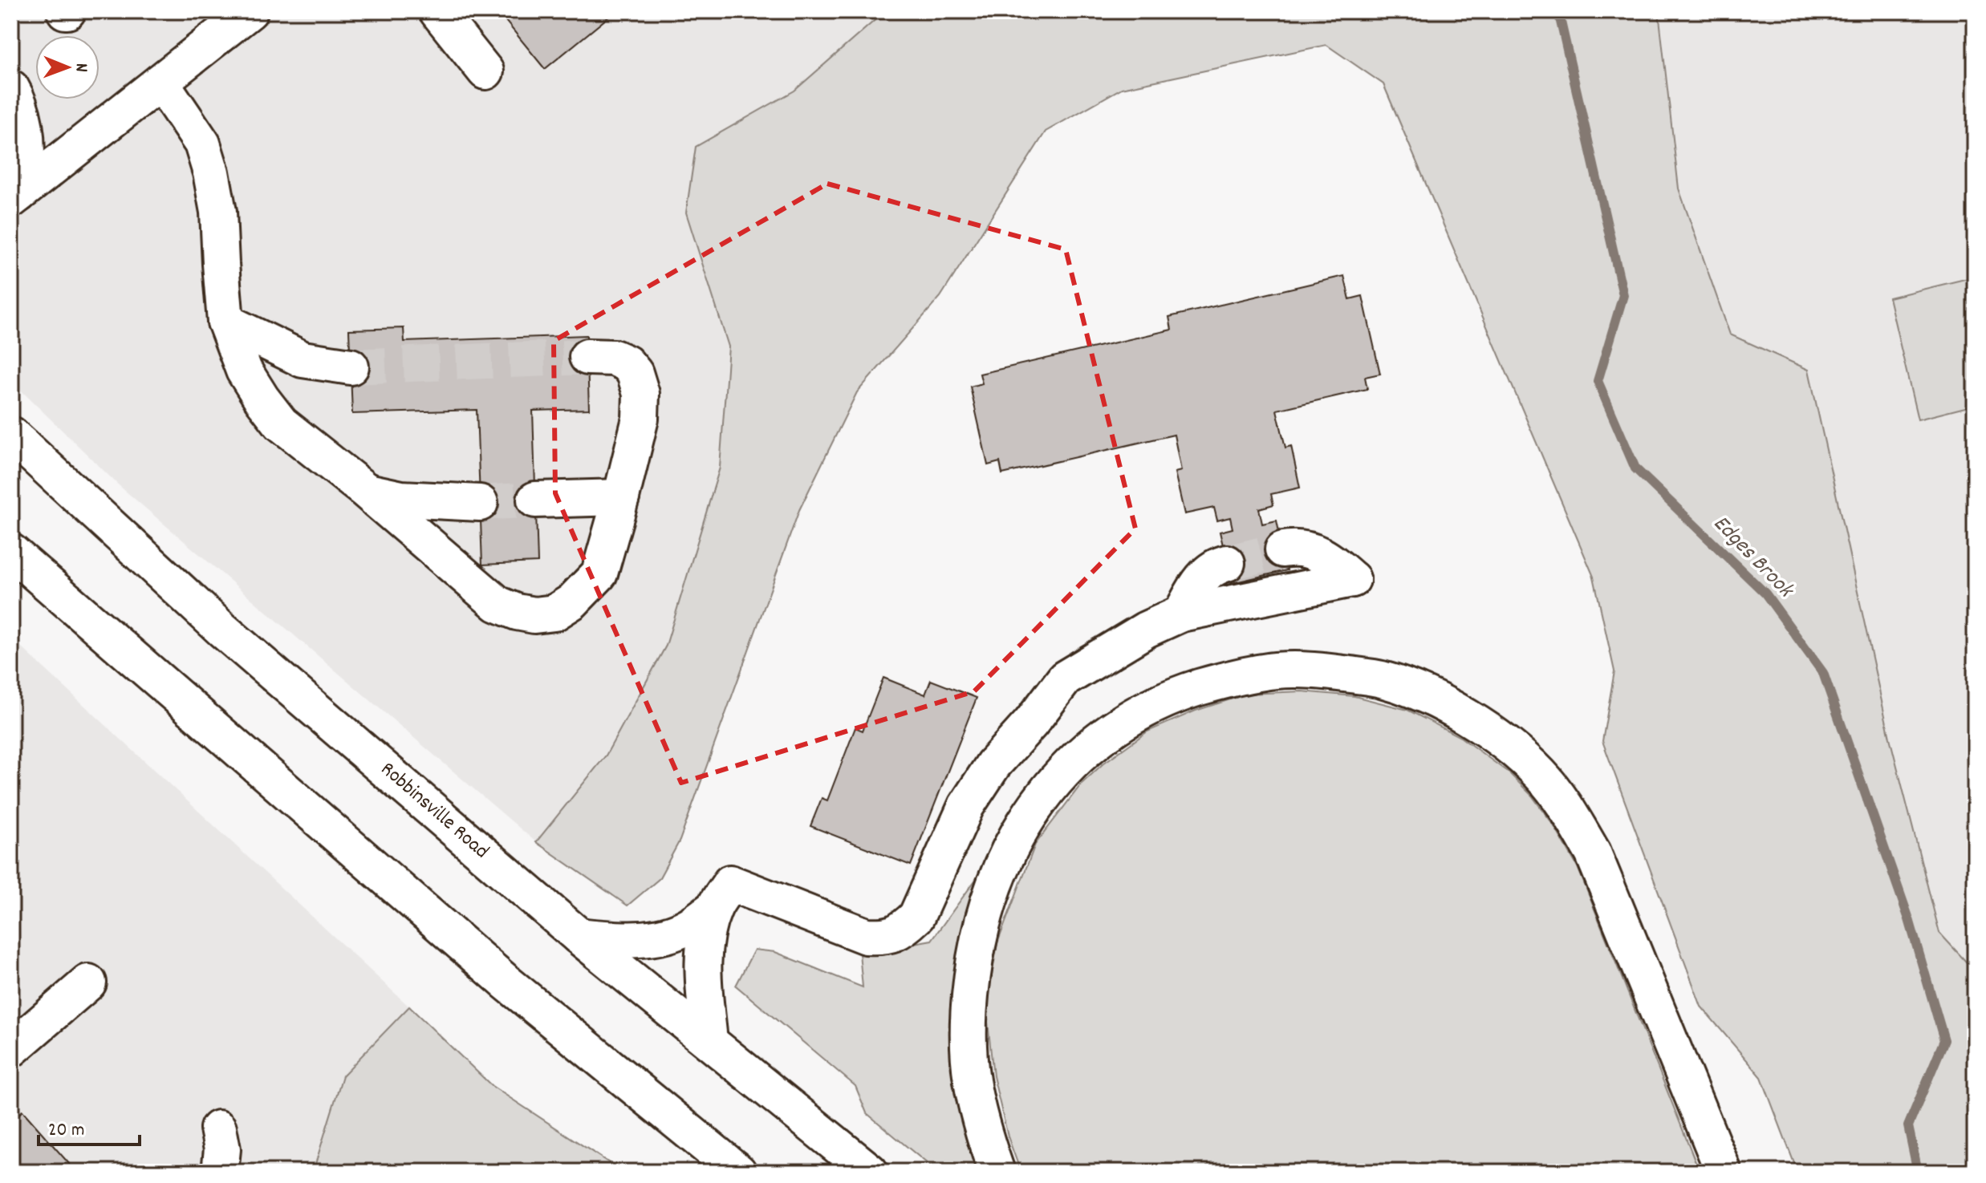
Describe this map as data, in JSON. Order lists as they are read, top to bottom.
{
  "streets": {
    "main road": ["Robbinsville Road"]
  },
  "water": ["Edges Brook"],
  "scale_bar": "20 m",
  "north": "right"
}
